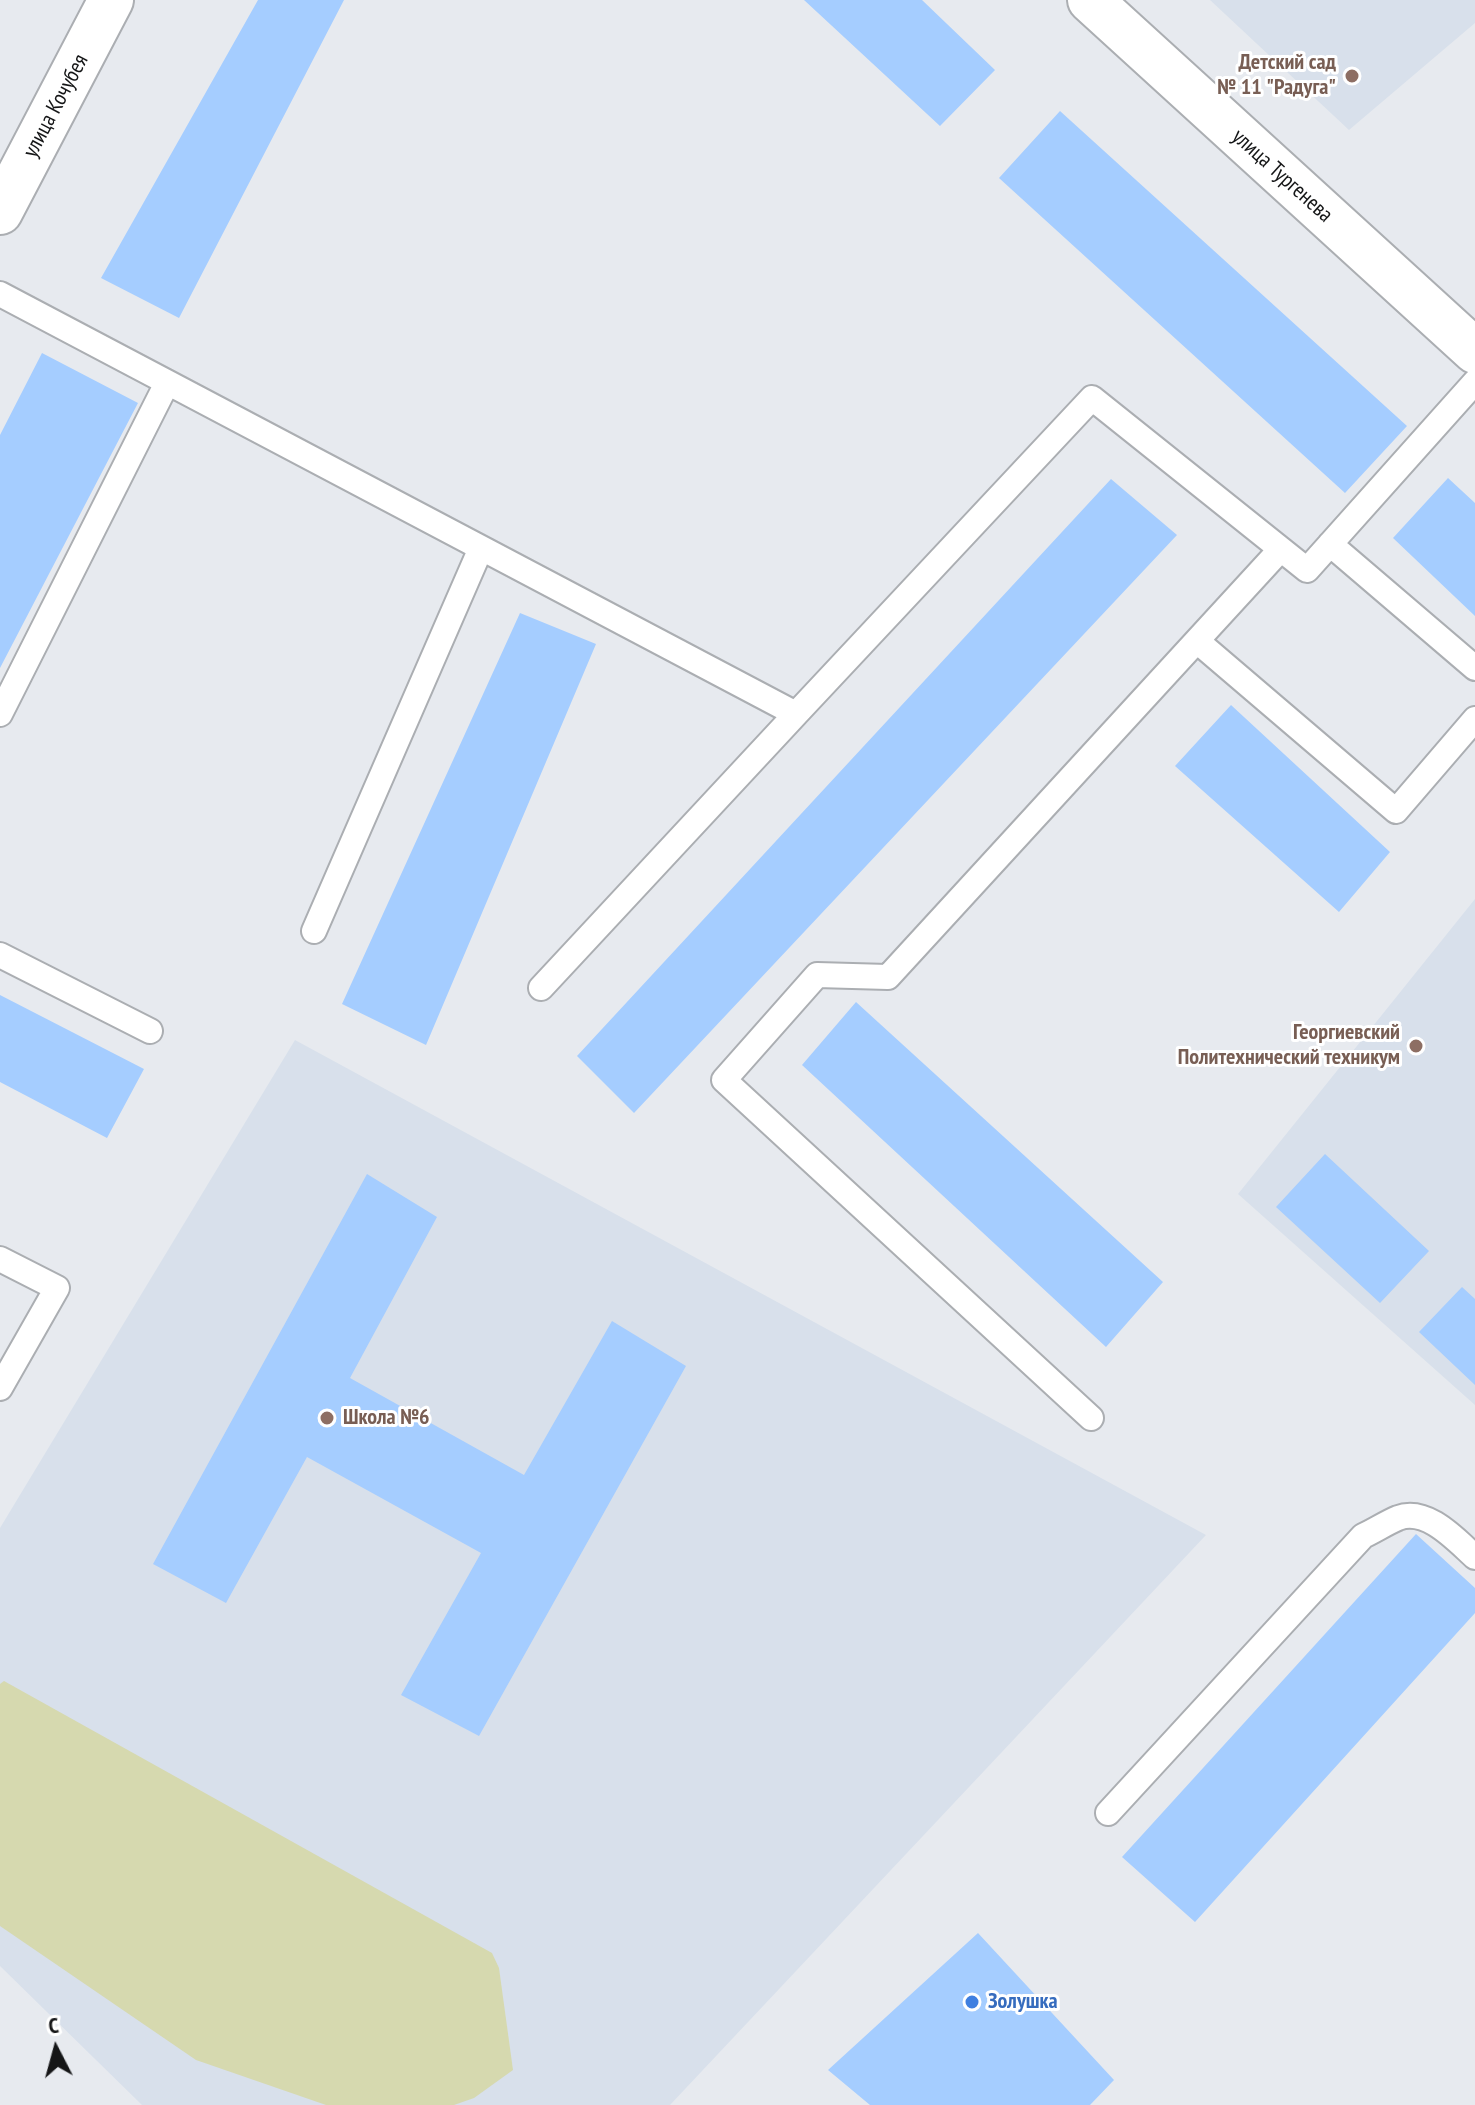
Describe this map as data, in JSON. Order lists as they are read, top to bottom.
{
  "streets": {
    "street": ["улица Кочубея", "улица Тургенева"]
  },
  "places": [
    "Детский сад № 11 \"Радуга\"",
    "Георгиевский Политехнический техникум",
    "Школа №6",
    "Золушка"
  ],
  "north": "top"
}
